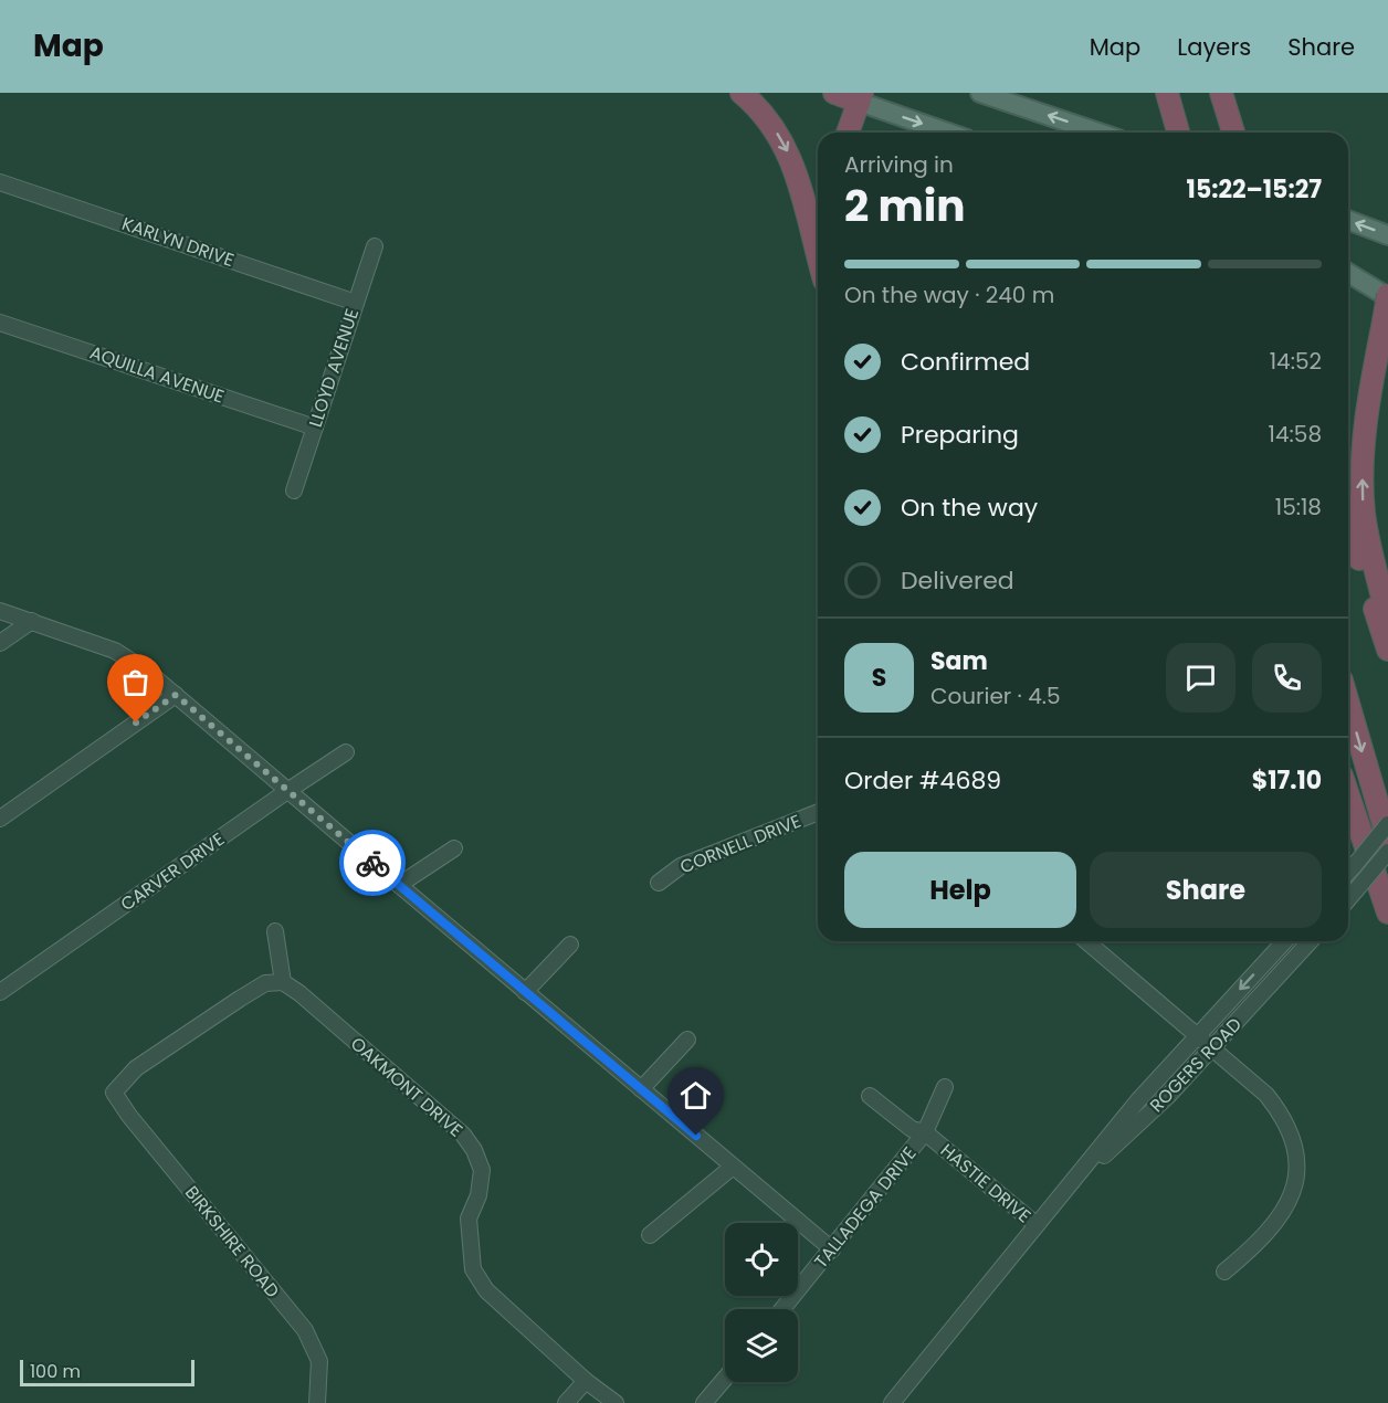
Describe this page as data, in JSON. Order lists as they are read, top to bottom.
{
  "streets": {
    "street": [
      "KARLYN DRIVE",
      "LLOYD AVENUE",
      "AQUILLA AVENUE",
      "CORNELL DRIVE",
      "CARVER DRIVE",
      "ROGERS ROAD",
      "OAKMONT DRIVE",
      "HASTIE DRIVE",
      "TALLADEGA DRIVE",
      "BIRKSHIRE ROAD"
    ]
  },
  "crossings": [
    ["KARLYN DRIVE", "LLOYD AVENUE"],
    ["LLOYD AVENUE", "AQUILLA AVENUE"],
    ["ROGERS ROAD", "HASTIE DRIVE"],
    ["OAKMONT DRIVE", "BIRKSHIRE ROAD"],
    ["HASTIE DRIVE", "TALLADEGA DRIVE"]
  ],
  "scale_bar": "100 m",
  "page": {
    "header": "Map",
    "nav": ["Map", "Layers", "Share"],
    "heading": ["2 min", "Arriving in", "15:22–15:27"],
    "panel": [
      "Sam",
      "Courier · 4.5",
      "Order #4689",
      "$17.10"
    ],
    "bar": "On the way · 240 m",
    "list": [
      ["Confirmed", "14:52"],
      ["Preparing", "14:58"],
      ["On the way", "15:18"],
      "Delivered"
    ],
    "round": "S",
    "buttons": ["Help", "Share"],
    "scale": "100 m"
  }
}
